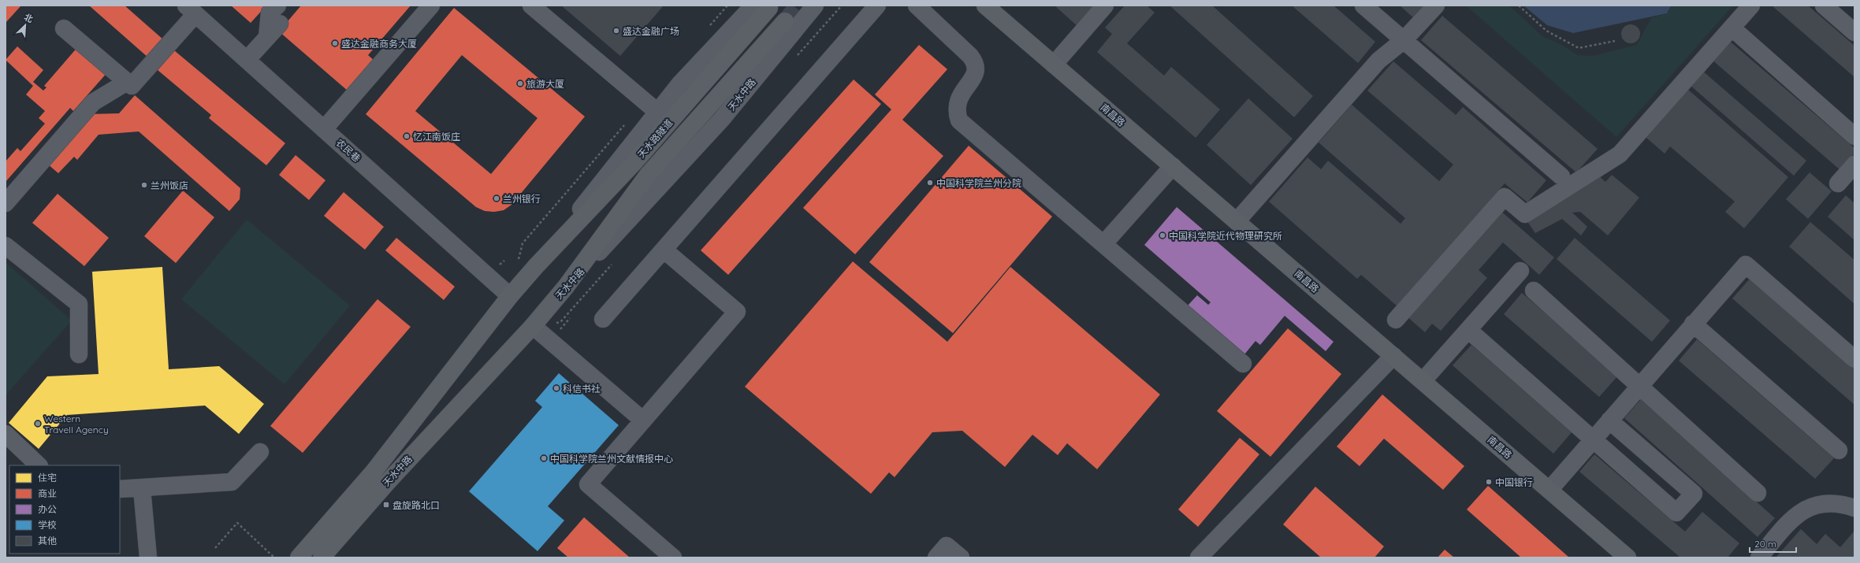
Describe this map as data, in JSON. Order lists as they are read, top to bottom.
{
  "streets": {
    "main road": ["天水中路", "南昌路", "天水路隧道"],
    "street": ["农民巷"]
  },
  "crossings": [
    ["天水中路", "天水路隧道"],
    ["天水中路", "农民巷"]
  ],
  "places": {
    "other": [
      "盛达金融广场",
      "盛达金融商务大厦",
      "旅游大厦",
      "忆江南饭庄",
      "中国科学院兰州分院",
      "兰州饭店",
      "兰州银行",
      "中国科学院近代物理研究所",
      "科信书社",
      "Western Travell Agency",
      "中国科学院兰州文献情报中心",
      "中国银行"
    ],
    "transit": ["盘旋路北口"]
  },
  "legend": [
    "住宅",
    "商业",
    "办公",
    "学校",
    "其他"
  ],
  "scale_bar": "20 m",
  "north": "top right"
}
